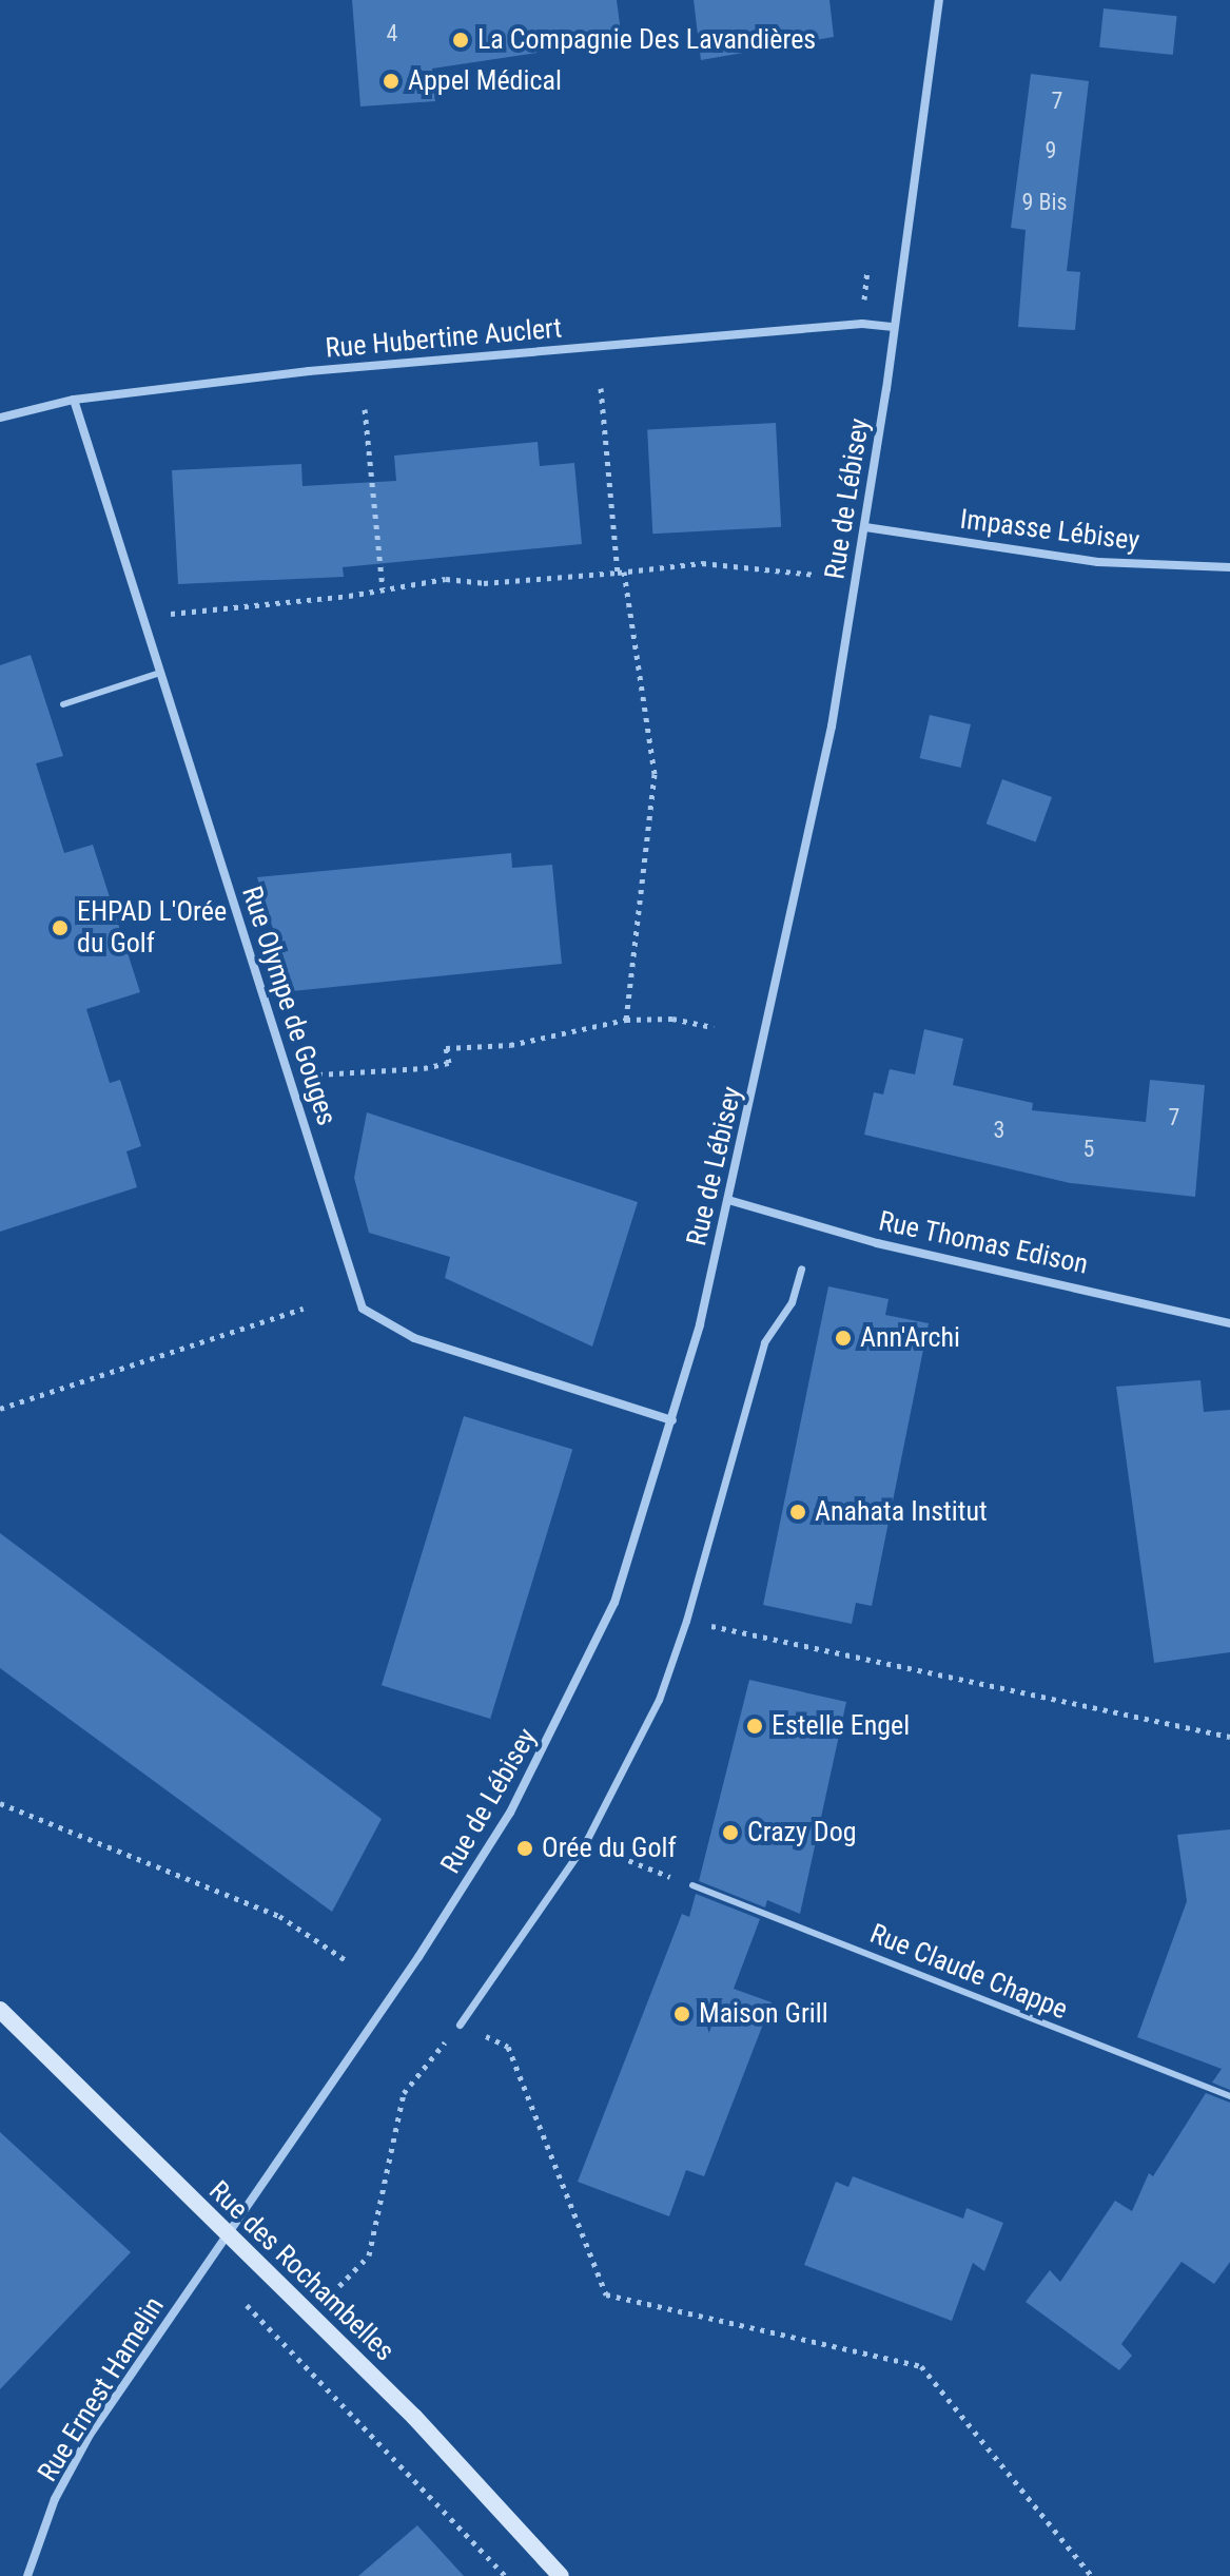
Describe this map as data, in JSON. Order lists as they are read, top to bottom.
{
  "streets": {
    "main road": ["Rue des Rochambelles"],
    "street": [
      "Rue Hubertine Auclert",
      "Rue de Lébisey",
      "Impasse Lébisey",
      "Rue Olympe de Gouges",
      "Rue Thomas Edison",
      "Rue Ernest Hamelin"
    ],
    "lane": ["Rue Claude Chappe"]
  },
  "crossings": [
    ["Rue Hubertine Auclert", "Rue de Lébisey"],
    ["Rue Hubertine Auclert", "Rue Olympe de Gouges"],
    ["Rue de Lébisey", "Impasse Lébisey"],
    ["Rue de Lébisey", "Rue Olympe de Gouges"],
    ["Rue de Lébisey", "Rue Thomas Edison"],
    ["Rue de Lébisey", "Rue des Rochambelles"],
    ["Rue de Lébisey", "Rue Ernest Hamelin"],
    ["Rue des Rochambelles", "Rue Ernest Hamelin"]
  ],
  "places": [
    "La Compagnie Des Lavandières",
    "Appel Médical",
    "EHPAD L'Orée du Golf",
    "Ann'Archi",
    "Anahata Institut",
    "Estelle Engel",
    "Crazy Dog",
    "Orée du Golf",
    "Maison Grill"
  ],
  "house_numbers": [
    "4",
    "7",
    "9",
    "9 Bis",
    "7",
    "3",
    "5"
  ]
}
